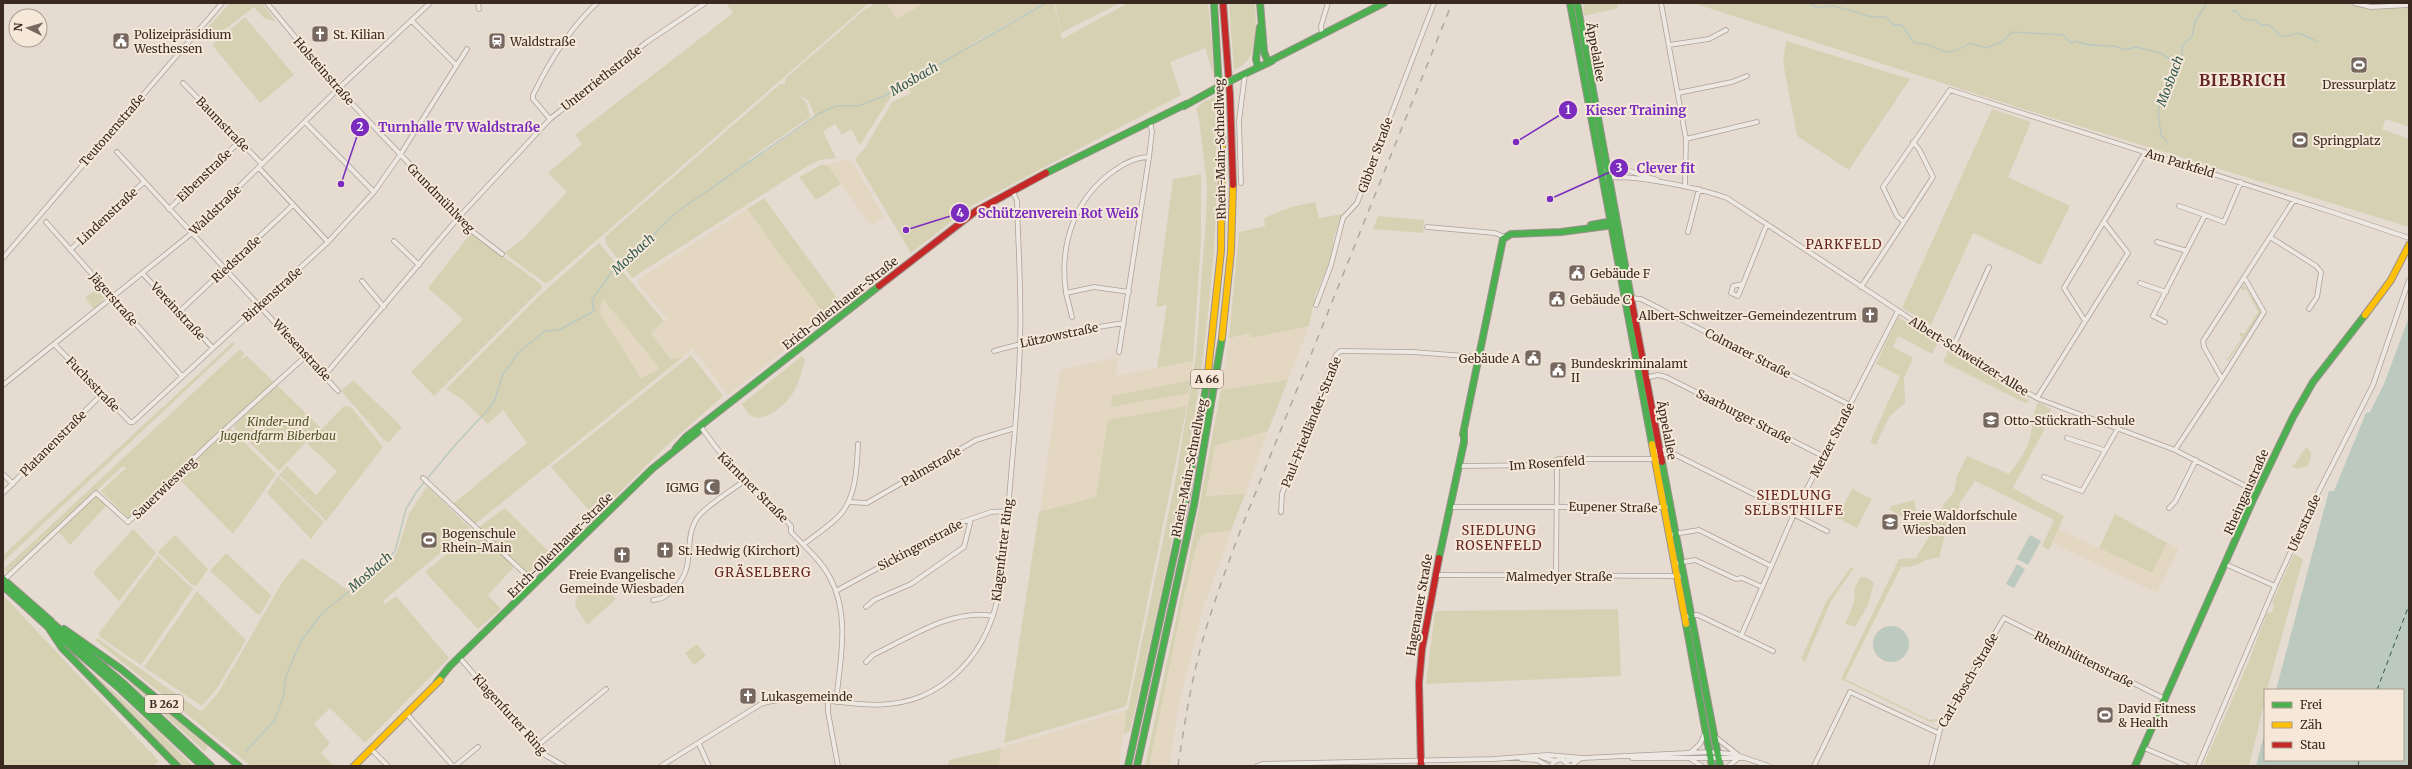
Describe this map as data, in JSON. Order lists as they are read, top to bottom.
{
  "streets": {
    "main road": [
      "Äppelallee",
      "Rhein-Main-Schnellweg",
      "Erich-Ollenhauer-Straße",
      "A 66",
      "Rheingaustraße",
      "Hagenauer Straße",
      "B 262"
    ],
    "street": [
      "Holsteinstraße",
      "Unterriethstraße",
      "Baumstraße",
      "Teutonenstraße",
      "Gibber Straße",
      "Am Parkfeld",
      "Eibenstraße",
      "Grundmühlweg",
      "Waldstraße",
      "Lindenstraße",
      "Riedstraße",
      "Birkenstraße",
      "Jägerstraße",
      "Vereinstraße",
      "Lützowstraße",
      "Wiesenstraße",
      "Colmarer Straße",
      "Albert-Schweitzer-Allee",
      "Fuchsstraße",
      "Saarburger Straße",
      "Paul-Friedländer-Straße",
      "Metzer Straße",
      "Platanenstraße",
      "Im Rosenfeld",
      "Palmstraße",
      "Kärntner Straße",
      "Sauerwiesweg",
      "Eupener Straße",
      "Uferstraße",
      "Sickingenstraße",
      "Klagenfurter Ring",
      "Malmedyer Straße",
      "Rheinhüttenstraße",
      "Carl-Bosch-Straße"
    ]
  },
  "crossings": [
    ["Äppelallee", "Colmarer Straße"],
    ["Äppelallee", "Albert-Schweitzer-Allee"],
    ["Äppelallee", "Saarburger Straße"],
    ["Äppelallee", "Im Rosenfeld"],
    ["Äppelallee", "Eupener Straße"],
    ["Äppelallee", "Malmedyer Straße"],
    ["Holsteinstraße", "Grundmühlweg"],
    ["Holsteinstraße", "Waldstraße"],
    ["Holsteinstraße", "Birkenstraße"],
    ["Unterriethstraße", "Grundmühlweg"],
    ["Unterriethstraße", "Wiesenstraße"],
    ["Baumstraße", "Eibenstraße"],
    ["Baumstraße", "Waldstraße"],
    ["Baumstraße", "Riedstraße"],
    ["Baumstraße", "Birkenstraße"],
    ["Eibenstraße", "Wiesenstraße"],
    ["Grundmühlweg", "Birkenstraße"],
    ["Waldstraße", "Jägerstraße"],
    ["Waldstraße", "Vereinstraße"],
    ["Waldstraße", "Wiesenstraße"],
    ["Waldstraße", "Fuchsstraße"],
    ["Lindenstraße", "Jägerstraße"],
    ["Lindenstraße", "Wiesenstraße"],
    ["Riedstraße", "Vereinstraße"],
    ["Riedstraße", "Wiesenstraße"],
    ["Birkenstraße", "Jägerstraße"],
    ["Birkenstraße", "Vereinstraße"],
    ["Birkenstraße", "Wiesenstraße"],
    ["Birkenstraße", "Fuchsstraße"],
    ["Erich-Ollenhauer-Straße", "Kärntner Straße"],
    ["Erich-Ollenhauer-Straße", "Klagenfurter Ring"],
    ["Lützowstraße", "Klagenfurter Ring"],
    ["Wiesenstraße", "Sauerwiesweg"],
    ["Colmarer Straße", "Metzer Straße"],
    ["Albert-Schweitzer-Allee", "Metzer Straße"],
    ["Albert-Schweitzer-Allee", "Rheingaustraße"],
    ["Fuchsstraße", "Platanenstraße"],
    ["Saarburger Straße", "Metzer Straße"],
    ["Paul-Friedländer-Straße", "Hagenauer Straße"],
    ["Metzer Straße", "Im Rosenfeld"],
    ["Im Rosenfeld", "Eupener Straße"],
    ["Im Rosenfeld", "Hagenauer Straße"],
    ["Palmstraße", "Klagenfurter Ring"],
    ["Kärntner Straße", "Sickingenstraße"],
    ["Kärntner Straße", "Klagenfurter Ring"],
    ["Sauerwiesweg", "B 262"],
    ["Rheingaustraße", "Rheinhüttenstraße"],
    ["Eupener Straße", "Malmedyer Straße"],
    ["Eupener Straße", "Hagenauer Straße"],
    ["Sickingenstraße", "Klagenfurter Ring"],
    ["Malmedyer Straße", "Hagenauer Straße"],
    ["Rheinhüttenstraße", "Carl-Bosch-Straße"]
  ],
  "districts": [
    "BIEBRICH",
    "PARKFELD",
    "SIEDLUNG SELBSTHILFE",
    "SIEDLUNG ROSENFELD",
    "GRÄSELBERG"
  ],
  "water": ["Mosbach"],
  "parks": ["Kinder-und Jugendfarm Biberbau"],
  "places": {
    "church": [
      "St. Kilian",
      "Albert-Schweitzer-Gemeindezentrum",
      "St. Hedwig (Kirchort)",
      "Freie Evangelische Gemeinde Wiesbaden",
      "Lukasgemeinde"
    ],
    "public building": [
      "Polizeipräsidium Westhessen",
      "Gebäude F",
      "Gebäude C",
      "Gebäude A",
      "Bundeskriminalamt II"
    ],
    "station": ["Waldstraße"],
    "sports": [
      "Dressurplatz",
      "Springplatz",
      "Bogenschule Rhein-Main",
      "David Fitness & Health"
    ],
    "other": [
      "Kieser Training",
      "Turnhalle TV Waldstraße",
      "Clever fit",
      "Schützenverein Rot Weiß"
    ],
    "school or university": ["Otto-Stückrath-Schule", "Freie Waldorfschule Wiesbaden"],
    "mosque": ["IGMG"]
  },
  "legend": ["Frei", "Zäh", "Stau"],
  "north": "left"
}
